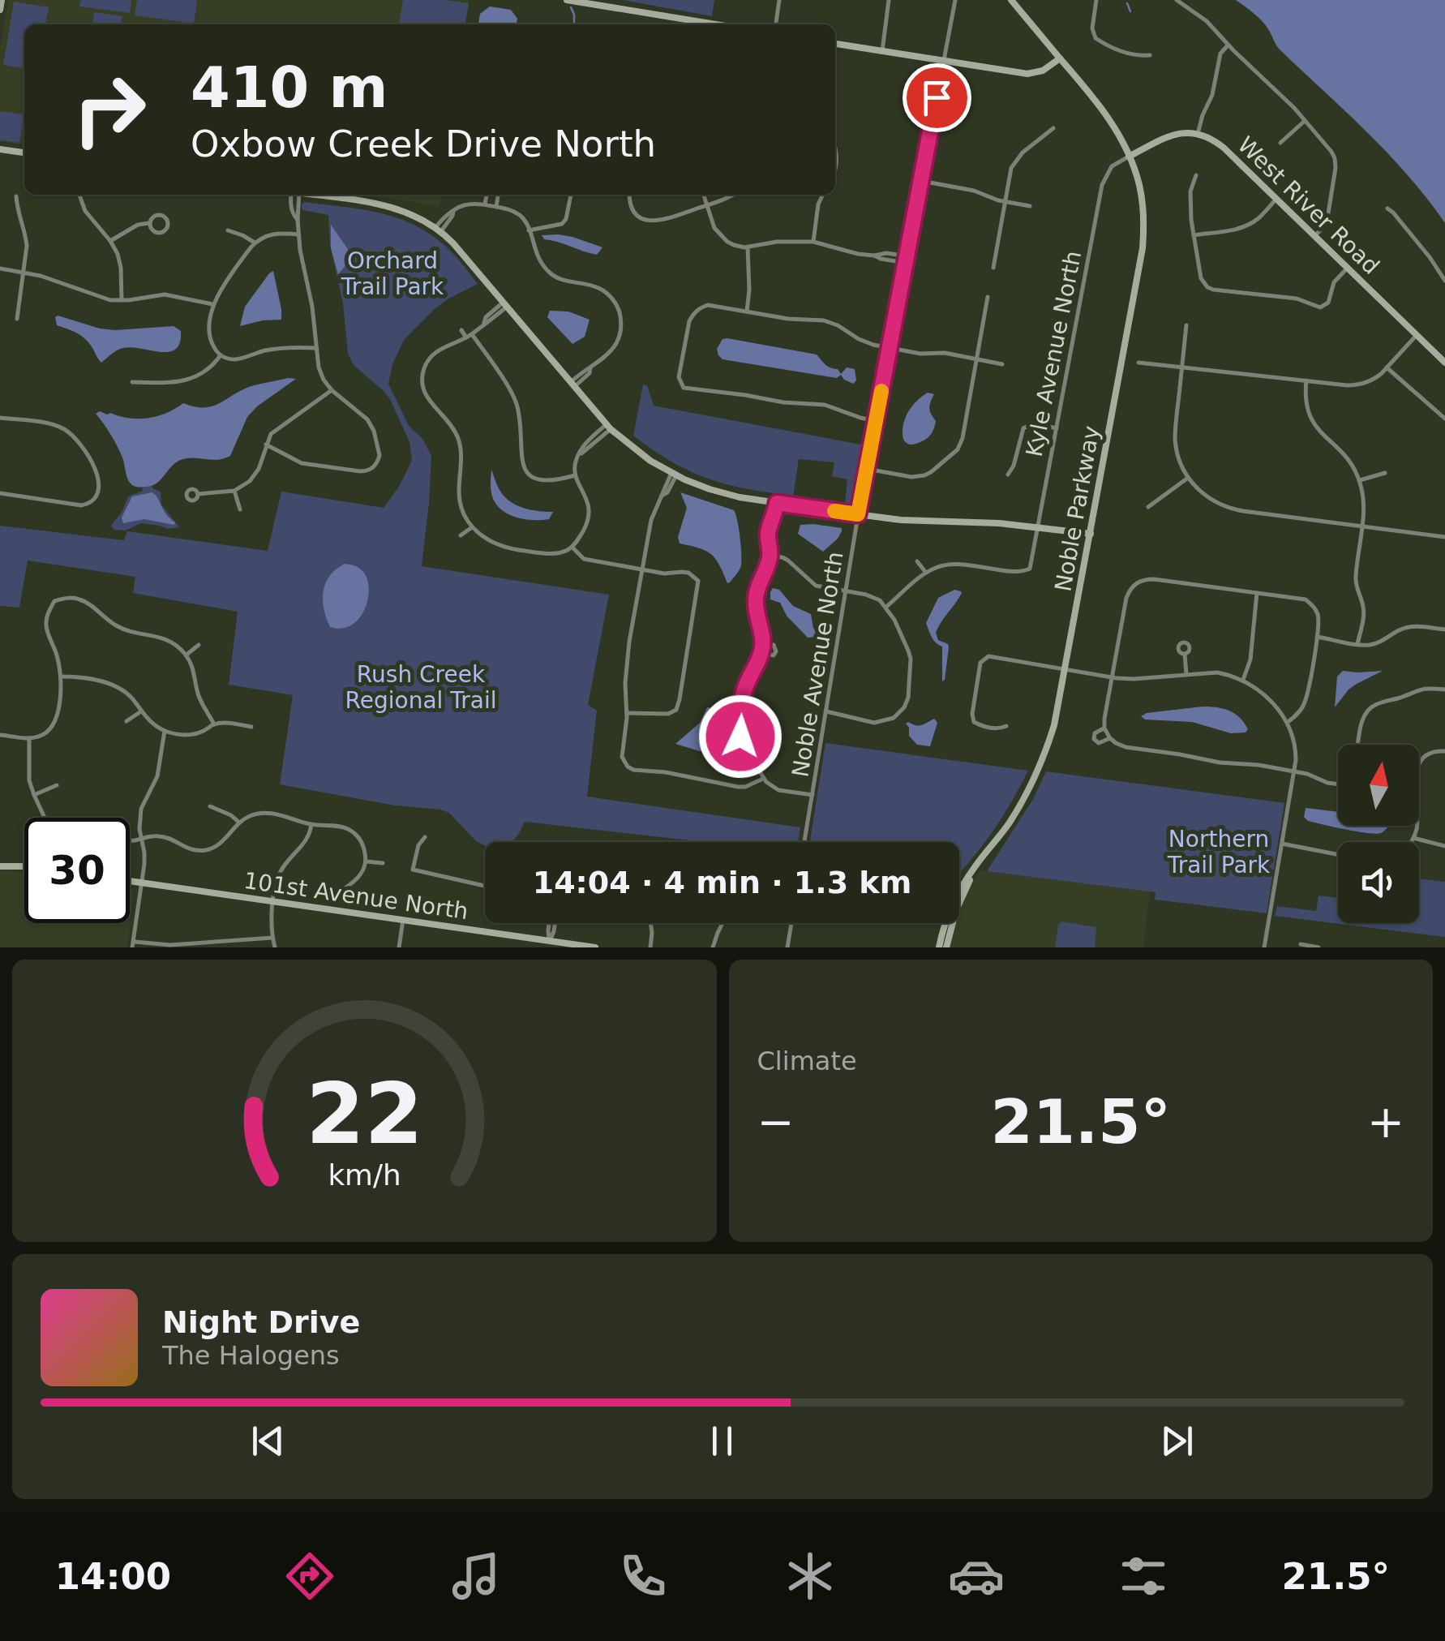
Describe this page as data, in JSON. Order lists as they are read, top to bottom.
{
  "streets": {
    "street": [
      "West River Road",
      "Kyle Avenue North",
      "Noble Parkway",
      "Noble Avenue North",
      "101st Avenue North"
    ]
  },
  "crossings": [
    ["Kyle Avenue North", "Noble Parkway"]
  ],
  "parks": ["Orchard Trail Park", "Rush Creek Regional Trail", "Northern Trail Park"],
  "north": "top",
  "page": {
    "turn": ["410 m", "Oxbow Creek Drive North"],
    "limit": "30",
    "trip": "14:04 · 4 min · 1.3 km",
    "tile": "Climate",
    "heat": ["−", "21.5°", "+"],
    "song": ["Night Drive", "The Halogens"],
    "tabs": ["14:00", "21.5°"],
    "gauge": ["22", "km/h"]
  }
}
